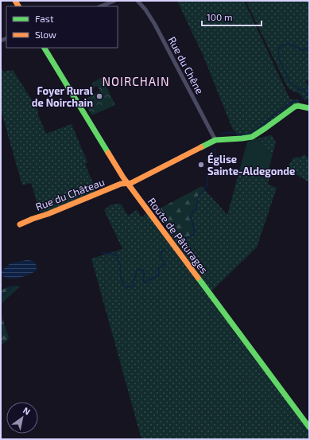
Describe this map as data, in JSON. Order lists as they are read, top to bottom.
{
  "streets": {
    "main road": ["Rue du Château", "Route de Pâturages"],
    "street": ["Rue du Chêne"]
  },
  "crossings": [
    ["Rue du Chêne", "Rue du Château"],
    ["Rue du Château", "Route de Pâturages"]
  ],
  "districts": ["NOIRCHAIN"],
  "places": ["Foyer Rural de Noirchain", "Église Sainte-Aldegonde"],
  "legend": ["Fast", "Slow"],
  "scale_bar": "100 m",
  "north": "top right"
}
